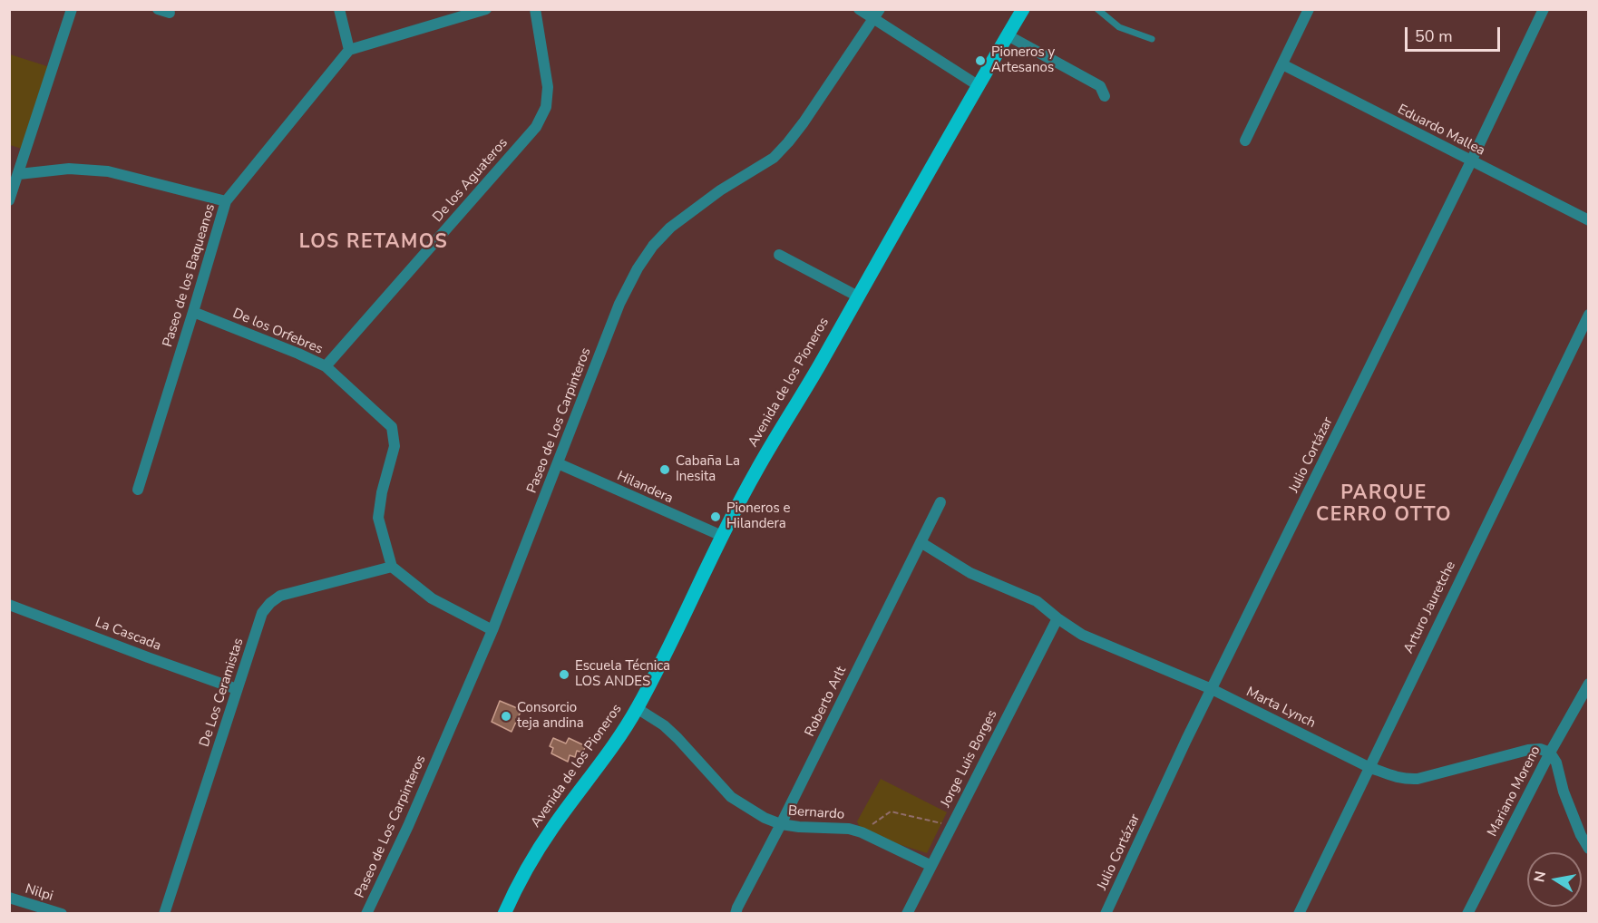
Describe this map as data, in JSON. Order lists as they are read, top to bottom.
{
  "streets": {
    "main road": ["Avenida de los Pioneros"],
    "street": [
      "Eduardo Mallea",
      "De los Aguateros",
      "Paseo de los Baqueanos",
      "De los Orfebres",
      "Paseo de Los Carpinteros",
      "Julio Cortázar",
      "Hilandera",
      "Arturo Jauretche",
      "La Cascada",
      "De Los Ceramistas",
      "Roberto Arlt",
      "Marta Lynch",
      "Jorge Luis Borges",
      "Mariano Moreno",
      "Bernardo",
      "Nilpi"
    ]
  },
  "crossings": [
    ["Eduardo Mallea", "Julio Cortázar"],
    ["De los Aguateros", "De los Orfebres"],
    ["Paseo de los Baqueanos", "De los Orfebres"],
    ["De los Orfebres", "De Los Ceramistas"],
    ["Avenida de los Pioneros", "Hilandera"],
    ["Avenida de los Pioneros", "Bernardo"],
    ["Paseo de Los Carpinteros", "Hilandera"],
    ["Julio Cortázar", "Marta Lynch"],
    ["Arturo Jauretche", "Marta Lynch"],
    ["La Cascada", "De Los Ceramistas"],
    ["Roberto Arlt", "Marta Lynch"],
    ["Roberto Arlt", "Bernardo"],
    ["Marta Lynch", "Jorge Luis Borges"],
    ["Marta Lynch", "Mariano Moreno"],
    ["Jorge Luis Borges", "Bernardo"]
  ],
  "districts": ["LOS RETAMOS", "PARQUE CERRO OTTO"],
  "places": [
    "Pioneros y Artesanos",
    "Cabaña La Inesita",
    "Pioneros e Hilandera",
    "Escuela Técnica LOS ANDES",
    "Consorcio teja andina"
  ],
  "scale_bar": "50 m",
  "north": "left"
}
